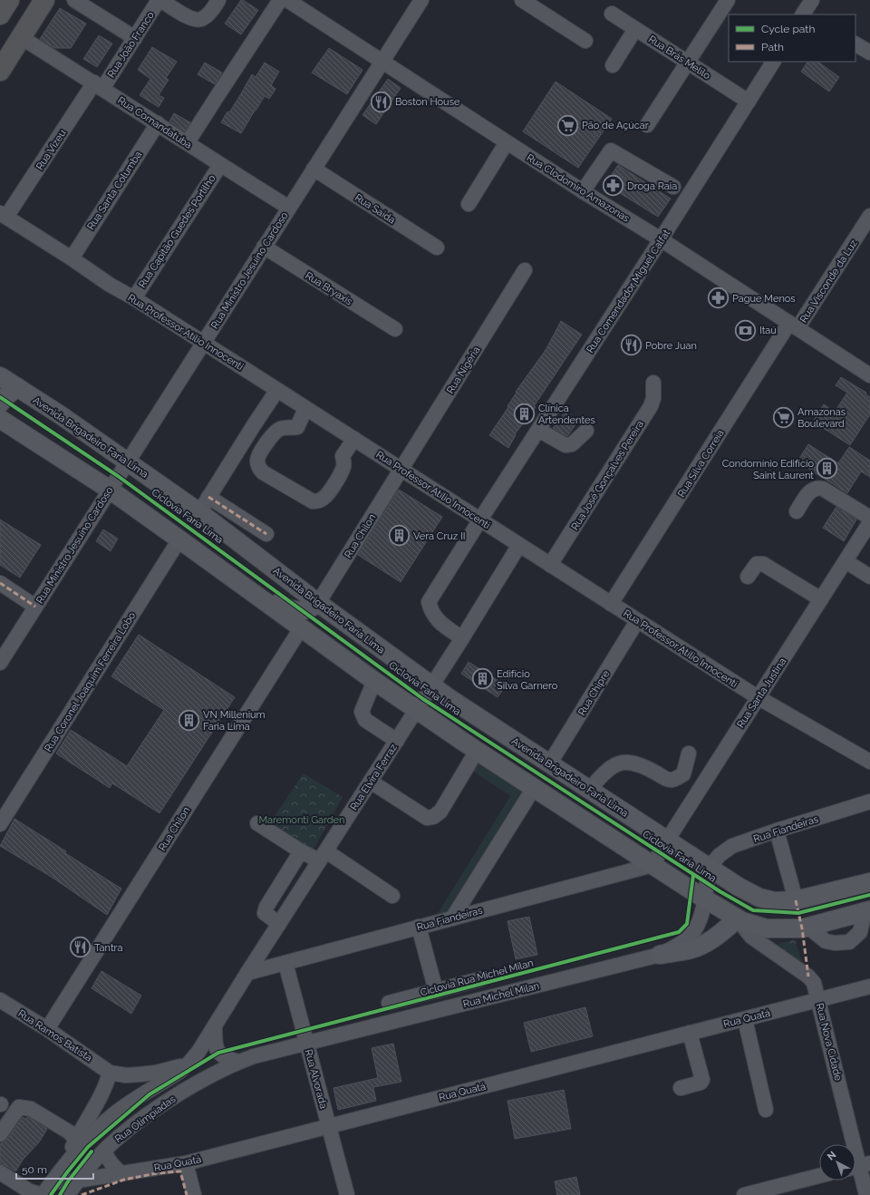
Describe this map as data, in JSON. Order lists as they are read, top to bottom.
{
  "streets": {
    "main road": ["Avenida Brigadeiro Faria Lima"],
    "street": [
      "Rua João Franco",
      "Rua Brás Melilo",
      "Rua Comandatuba",
      "Rua Vizeu",
      "Rua Clodomiro Amazonas",
      "Rua Santa Columba",
      "Rua Saida",
      "Rua Capitão Guedes Portilho",
      "Rua Ministro Jesuíno Cardoso",
      "Rua Visconde da Luz",
      "Rua Bryaxis",
      "Rua Comendador Miguel Calfat",
      "Rua Professor Atílio Innocenti",
      "Rua Nigéria",
      "Rua Silva Correia",
      "Rua José Gonçalves Pereira",
      "Rua Chilon",
      "Rua Coronel Joaquim Ferreira Lobo",
      "Rua Chipre",
      "Rua Santa Justina",
      "Rua Elvira Ferraz",
      "Rua Fiandeiras",
      "Rua Michel Milan",
      "Rua Quatá",
      "Rua Ramos Batista",
      "Rua Nova Cidade",
      "Rua Alvorada",
      "Rua Olimpíadas"
    ],
    "cycle path": ["Ciclovia Faria Lima"]
  },
  "crossings": [
    ["Rua João Franco", "Rua Comandatuba"],
    ["Rua João Franco", "Rua Vizeu"],
    ["Rua Brás Melilo", "Rua Comendador Miguel Calfat"],
    ["Rua Comandatuba", "Rua Vizeu"],
    ["Rua Comandatuba", "Rua Santa Columba"],
    ["Rua Comandatuba", "Rua Capitão Guedes Portilho"],
    ["Rua Comandatuba", "Rua Ministro Jesuíno Cardoso"],
    ["Rua Vizeu", "Rua Professor Atílio Innocenti"],
    ["Rua Clodomiro Amazonas", "Rua Ministro Jesuíno Cardoso"],
    ["Rua Clodomiro Amazonas", "Rua Visconde da Luz"],
    ["Rua Clodomiro Amazonas", "Rua Comendador Miguel Calfat"],
    ["Rua Clodomiro Amazonas", "Rua Silva Correia"],
    ["Rua Santa Columba", "Rua Professor Atílio Innocenti"],
    ["Rua Saida", "Rua Ministro Jesuíno Cardoso"],
    ["Rua Capitão Guedes Portilho", "Rua Professor Atílio Innocenti"],
    ["Rua Ministro Jesuíno Cardoso", "Rua Bryaxis"],
    ["Rua Ministro Jesuíno Cardoso", "Rua Professor Atílio Innocenti"],
    ["Rua Ministro Jesuíno Cardoso", "Avenida Brigadeiro Faria Lima"],
    ["Rua Visconde da Luz", "Rua Silva Correia"],
    ["Rua Comendador Miguel Calfat", "Rua Professor Atílio Innocenti"],
    ["Rua Comendador Miguel Calfat", "Rua Elvira Ferraz"],
    ["Rua Professor Atílio Innocenti", "Rua Nigéria"],
    ["Rua Professor Atílio Innocenti", "Rua Silva Correia"],
    ["Rua Professor Atílio Innocenti", "Rua José Gonçalves Pereira"],
    ["Rua Professor Atílio Innocenti", "Rua Chilon"],
    ["Rua Professor Atílio Innocenti", "Rua Chipre"],
    ["Rua Professor Atílio Innocenti", "Rua Santa Justina"],
    ["Rua Professor Atílio Innocenti", "Rua Elvira Ferraz"],
    ["Rua Nigéria", "Rua Chilon"],
    ["Avenida Brigadeiro Faria Lima", "Rua Chilon"],
    ["Avenida Brigadeiro Faria Lima", "Rua Chipre"],
    ["Avenida Brigadeiro Faria Lima", "Rua Santa Justina"],
    ["Avenida Brigadeiro Faria Lima", "Rua Elvira Ferraz"],
    ["Avenida Brigadeiro Faria Lima", "Rua Fiandeiras"],
    ["Avenida Brigadeiro Faria Lima", "Rua Michel Milan"],
    ["Rua Chilon", "Rua Ramos Batista"],
    ["Rua Santa Justina", "Rua Fiandeiras"],
    ["Rua Elvira Ferraz", "Rua Fiandeiras"],
    ["Rua Elvira Ferraz", "Rua Olimpíadas"],
    ["Rua Fiandeiras", "Rua Michel Milan"],
    ["Rua Fiandeiras", "Rua Alvorada"],
    ["Rua Michel Milan", "Rua Alvorada"],
    ["Rua Michel Milan", "Rua Olimpíadas"],
    ["Rua Quatá", "Rua Nova Cidade"],
    ["Rua Quatá", "Rua Alvorada"],
    ["Rua Quatá", "Rua Olimpíadas"],
    ["Rua Ramos Batista", "Rua Olimpíadas"]
  ],
  "parks": ["Maremonti Garden"],
  "places": {
    "restaurant": ["Boston House", "Pobre Juan", "Tantra"],
    "supermarket": ["Pão de Açúcar", "Amazonas Boulevard"],
    "pharmacy": ["Droga Raia", "Pague Menos"],
    "bank": ["Itaú"],
    "building": [
      "Clínica Artendentes",
      "Condomínio Edifício Saint Laurent",
      "Vera Cruz II",
      "Edifício Silva Garnero",
      "VN Millenium Faria Lima"
    ]
  },
  "legend": ["Cycle path", "Path"],
  "scale_bar": "50 m",
  "north": "top left"
}
